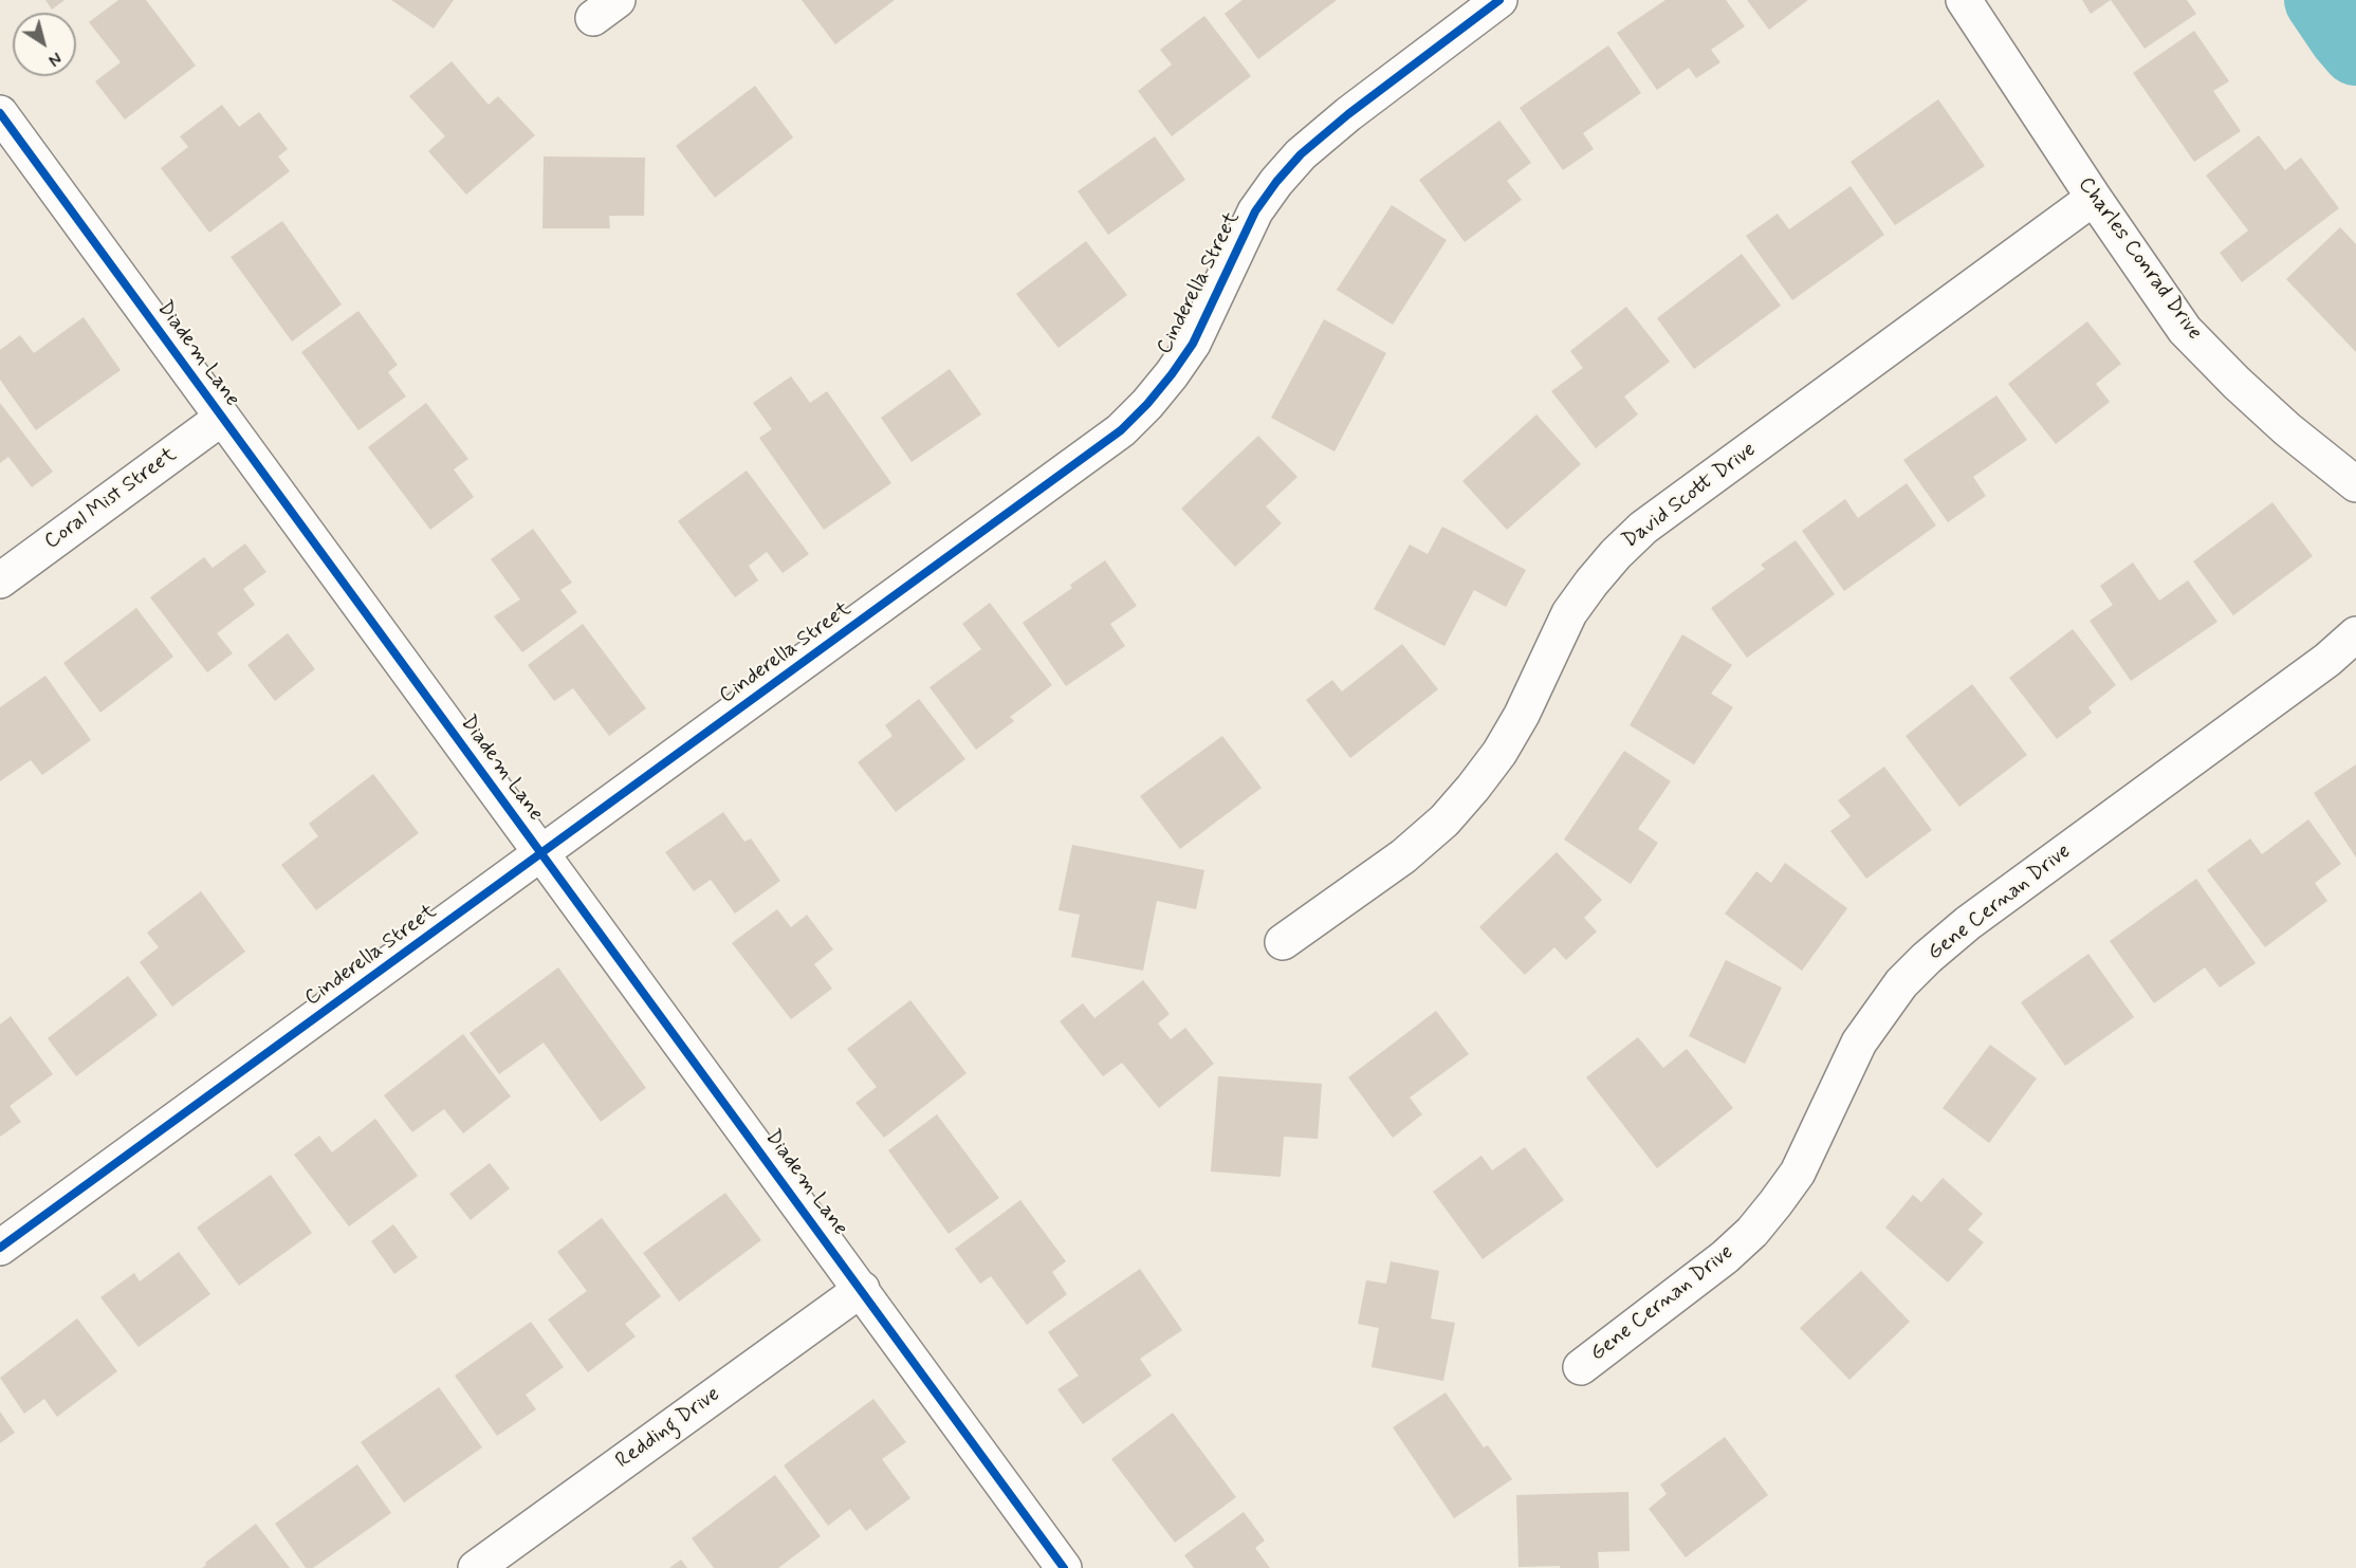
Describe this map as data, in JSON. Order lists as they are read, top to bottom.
{
  "streets": {
    "street": [
      "Charles Conrad Drive",
      "Cinderella Street",
      "Diadem Lane",
      "David Scott Drive",
      "Coral Mist Street",
      "Gene Cernan Drive",
      "Redding Drive"
    ]
  },
  "crossings": [
    ["Charles Conrad Drive", "David Scott Drive"],
    ["Cinderella Street", "Diadem Lane"],
    ["Diadem Lane", "Coral Mist Street"],
    ["Diadem Lane", "Redding Drive"]
  ],
  "north": "bottom right"
}
